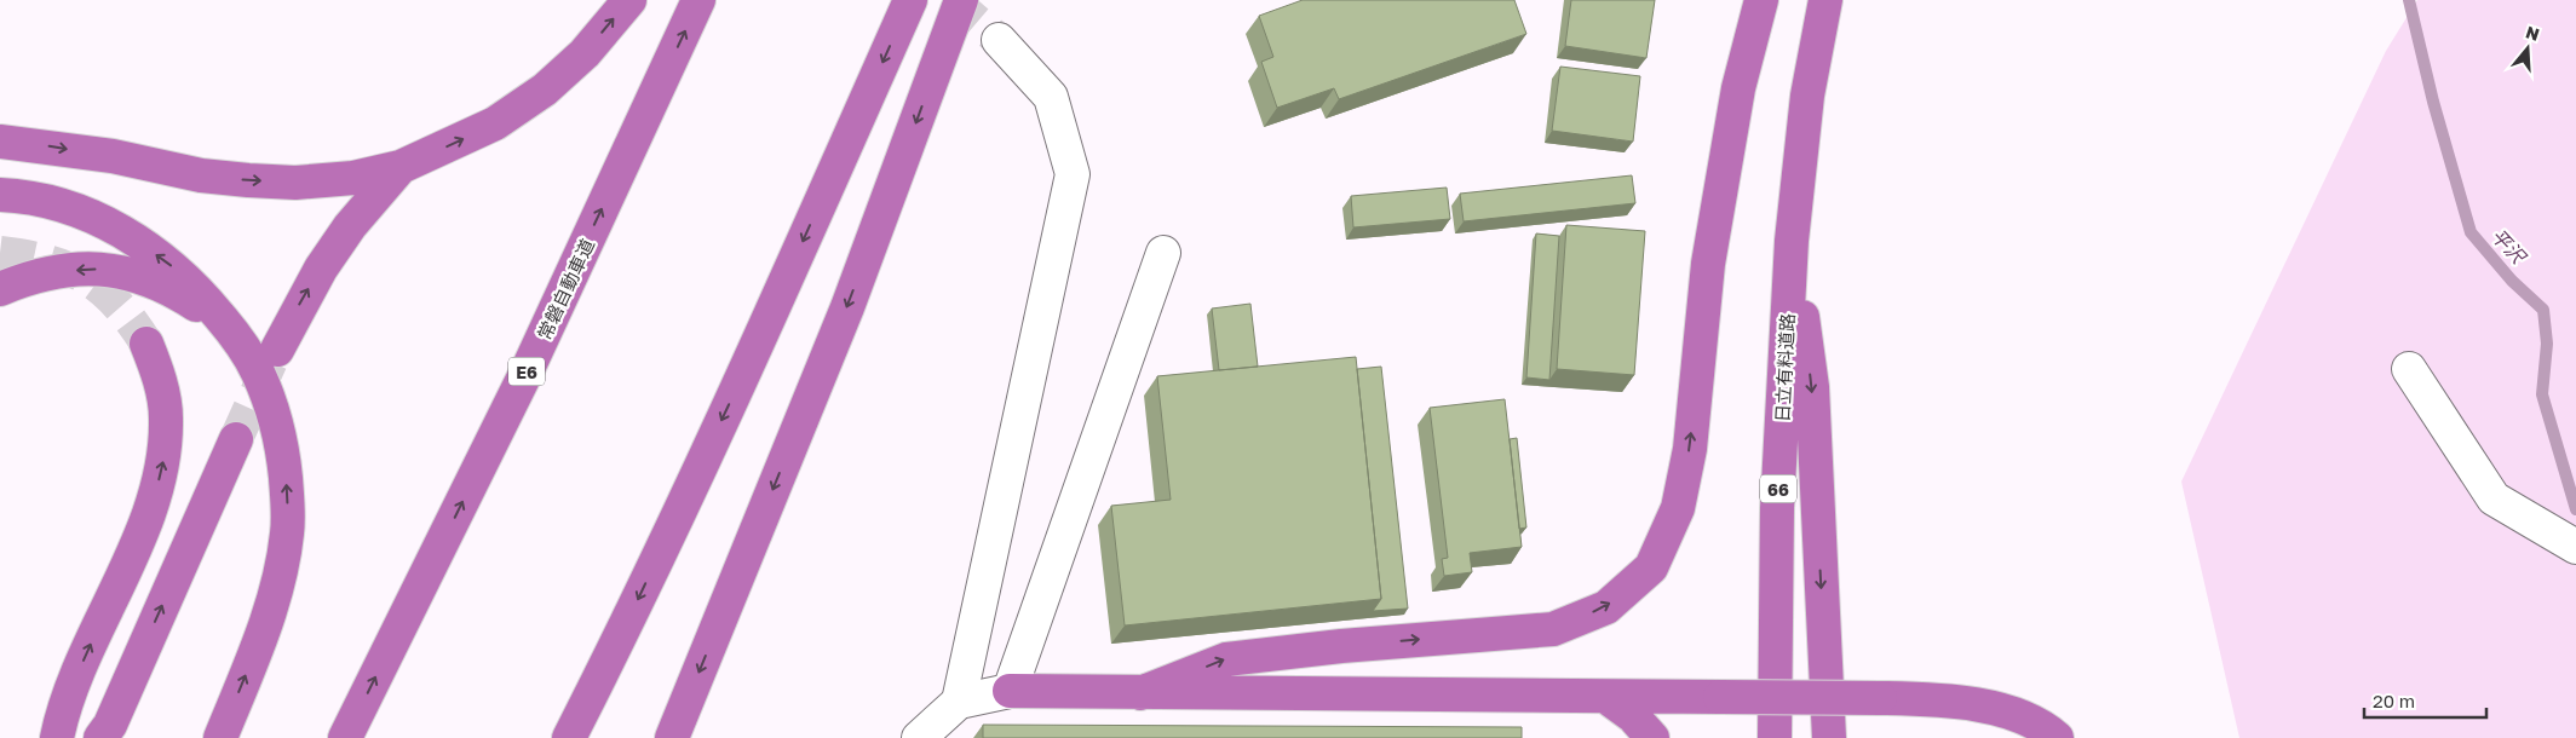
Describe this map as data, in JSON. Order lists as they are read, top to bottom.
{
  "streets": {
    "highway": [
      "常磐自動車道",
      "日立有料道路",
      "E6",
      "66"
    ]
  },
  "water": ["平沢"],
  "scale_bar": "20 m",
  "north": "top"
}
